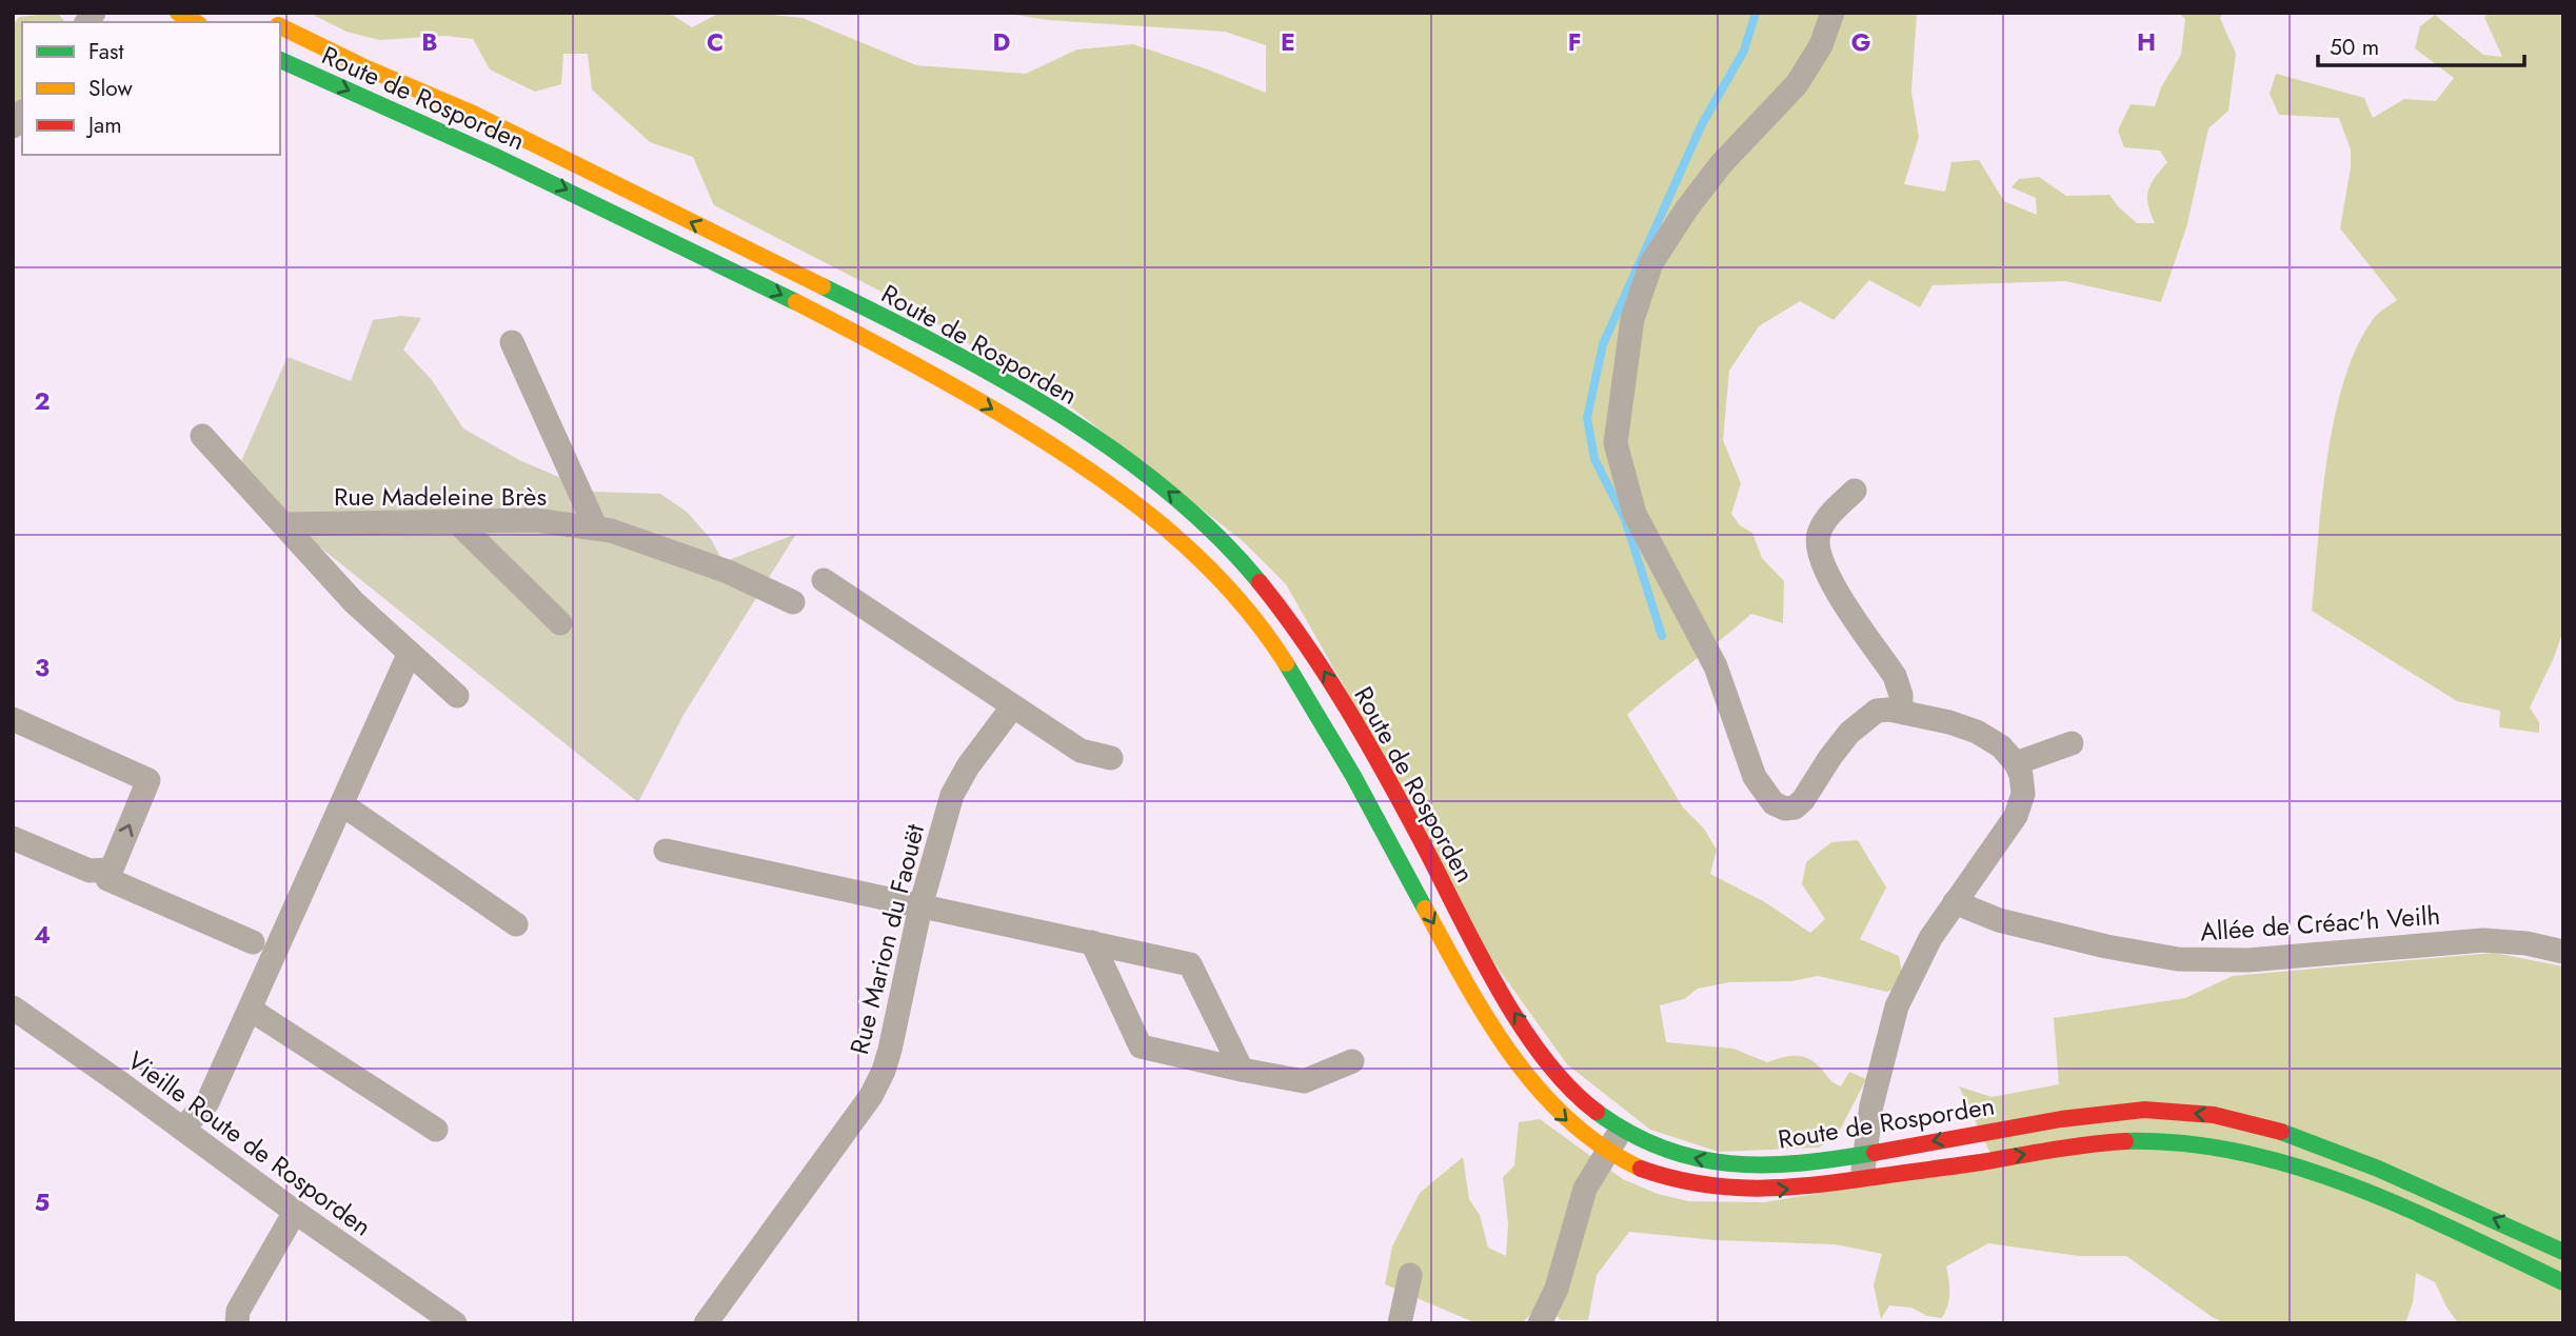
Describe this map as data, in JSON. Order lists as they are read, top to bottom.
{
  "streets": {
    "main road": ["Route de Rosporden"],
    "street": [
      "Rue Madeleine Brès",
      "Allée de Créac'h Veilh",
      "Rue Marion du Faouët",
      "Vieille Route de Rosporden"
    ]
  },
  "legend": ["Fast", "Slow", "Jam"],
  "scale_bar": "50 m",
  "grid": {
    "columns": [
      "B",
      "C",
      "D",
      "E",
      "F",
      "G",
      "H"
    ],
    "rows": [
      "2",
      "3",
      "4",
      "5"
    ]
  }
}
